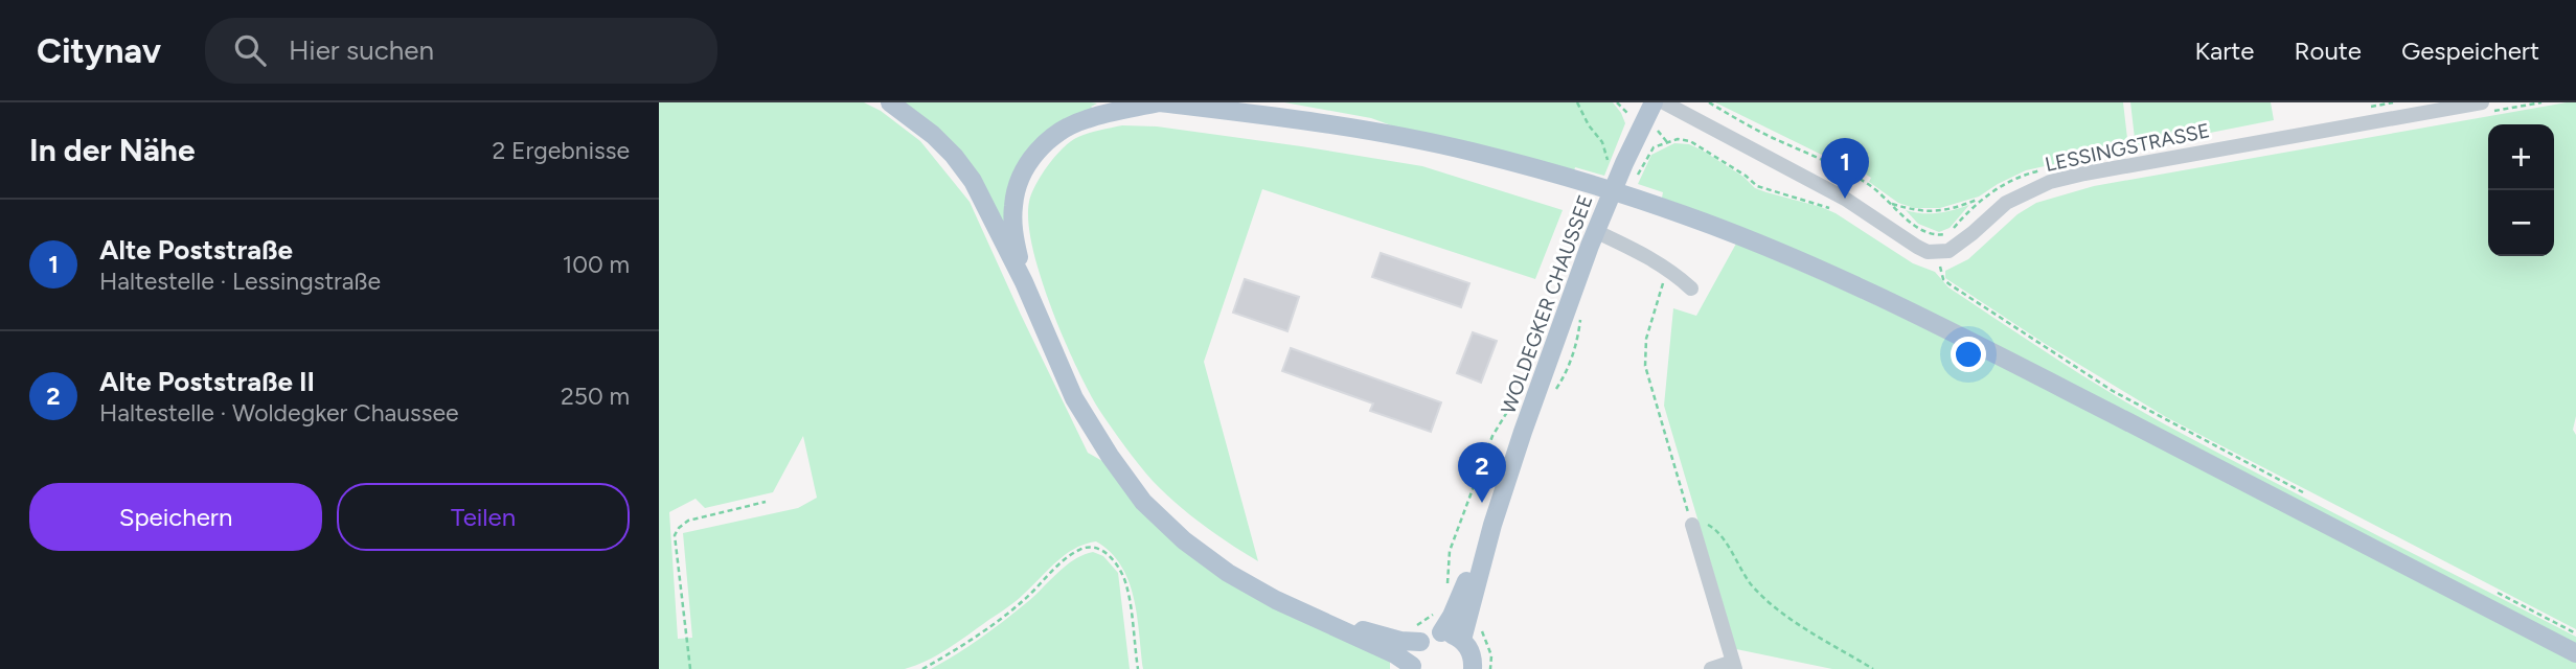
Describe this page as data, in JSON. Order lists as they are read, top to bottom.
{
  "streets": {
    "main road": ["WOLDEGKER CHAUSSEE"],
    "street": ["LESSINGSTRASSE"]
  },
  "page": {
    "header": "Citynav",
    "search": "Hier suchen",
    "nav": ["Karte", "Route", "Gespeichert"],
    "heading": ["In der Nähe", "2 Ergebnisse"],
    "map_buttons": ["+", "−"],
    "pins": ["1", "2"],
    "list": [
      {
        "mark": "1",
        "name": "Alte Poststraße",
        "note": "Haltestelle · Lessingstraße",
        "value": "100 m"
      },
      {
        "mark": "2",
        "name": "Alte Poststraße II",
        "note": "Haltestelle · Woldegker Chaussee",
        "value": "250 m"
      }
    ],
    "buttons": ["Speichern", "Teilen"]
  }
}
